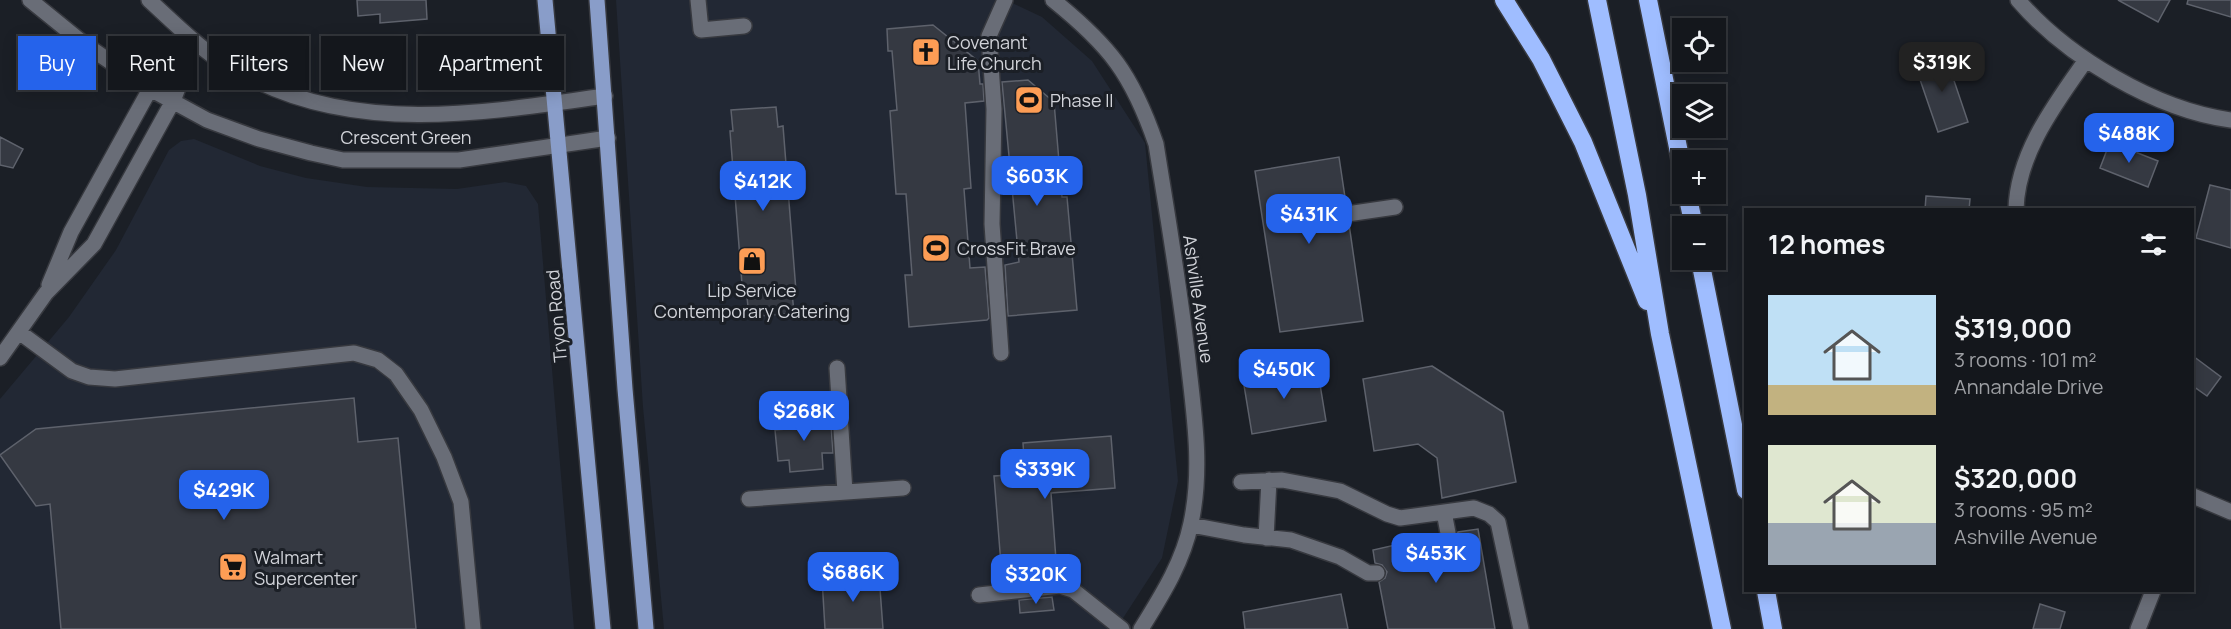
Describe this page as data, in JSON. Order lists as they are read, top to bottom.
{
  "streets": {
    "main road": ["Tryon Road"],
    "street": ["Crescent Green", "Ashville Avenue"]
  },
  "crossings": [
    ["Crescent Green", "Tryon Road"]
  ],
  "places": {
    "church": ["Covenant Life Church"],
    "sports": ["Phase II", "CrossFit Brave"],
    "shop": ["Lip Service Contemporary Catering"],
    "supermarket": ["Walmart Supercenter"]
  },
  "page": {
    "map_buttons": ["+", "−"],
    "chip": [
      "Buy",
      "Rent",
      "Filters",
      "New",
      "Apartment"
    ],
    "price": [
      "$319K",
      "$488K",
      "$603K",
      "$412K",
      "$431K",
      "$450K",
      "$268K",
      "$339K",
      "$429K",
      "$453K",
      "$686K",
      "$320K"
    ],
    "heading": "12 homes",
    "list": [
      {
        "name": "$319,000",
        "note": "3 rooms · 101 m² · Annandale Drive"
      },
      {
        "name": "$320,000",
        "note": "3 rooms · 95 m² · Ashville Avenue"
      }
    ]
  }
}
